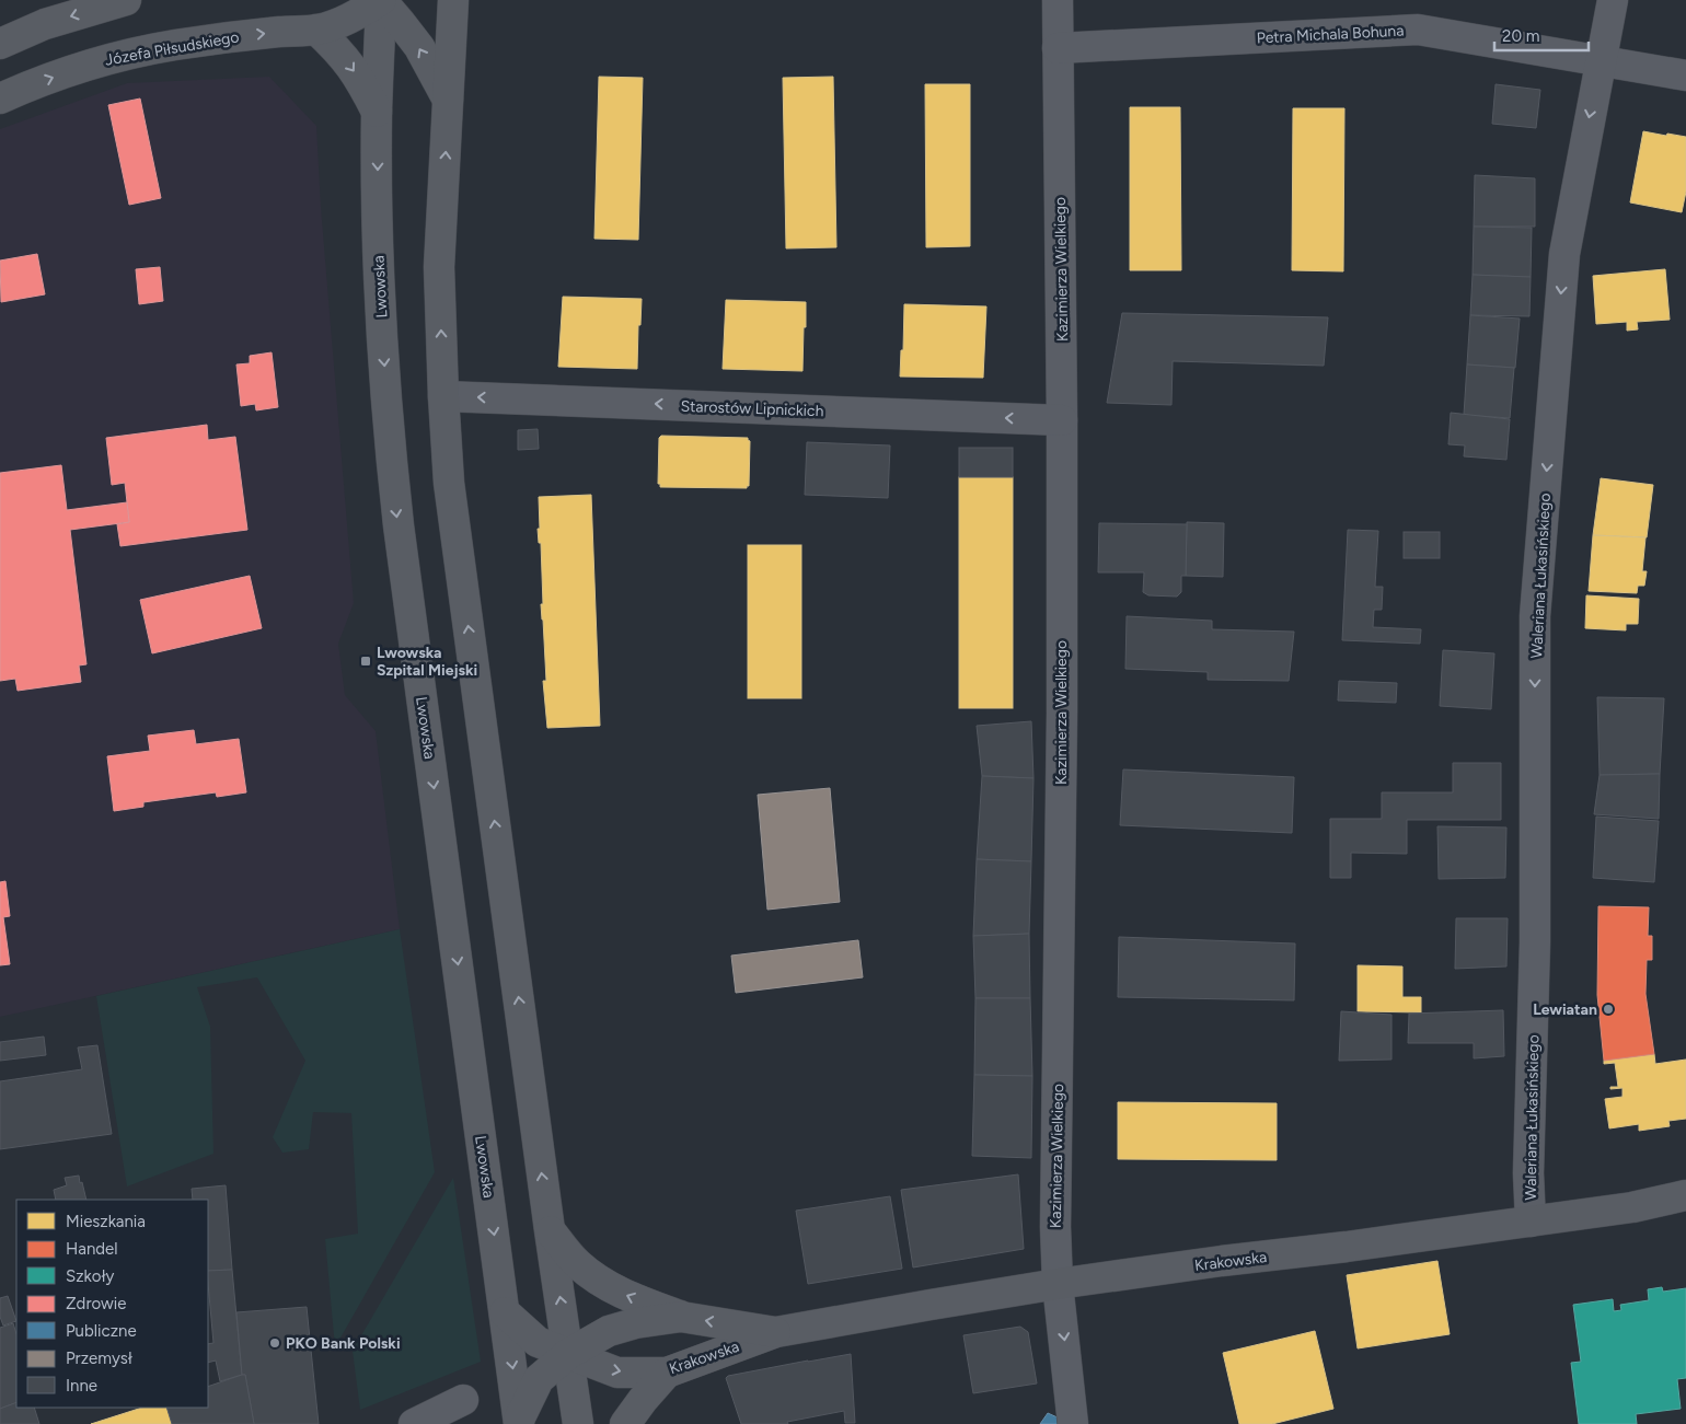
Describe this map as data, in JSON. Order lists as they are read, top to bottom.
{
  "streets": {
    "main road": ["Józefa Piłsudskiego", "Lwowska", "Krakowska"],
    "street": [
      "Petra Michala Bohuna",
      "Kazimierza Wielkiego",
      "Starostów Lipnickich",
      "Waleriana Łukasińskiego"
    ]
  },
  "crossings": [
    ["Petra Michala Bohuna", "Kazimierza Wielkiego"],
    ["Petra Michala Bohuna", "Waleriana Łukasińskiego"],
    ["Józefa Piłsudskiego", "Lwowska"],
    ["Kazimierza Wielkiego", "Starostów Lipnickich"],
    ["Kazimierza Wielkiego", "Krakowska"],
    ["Lwowska", "Krakowska"],
    ["Waleriana Łukasińskiego", "Krakowska"]
  ],
  "one_way": ["Starostów Lipnickich", "Waleriana Łukasińskiego"],
  "places": {
    "transit": ["Lwowska Szpital Miejski"],
    "other": ["Lewiatan", "PKO Bank Polski"]
  },
  "legend": [
    "Mieszkania",
    "Handel",
    "Szkoły",
    "Zdrowie",
    "Publiczne",
    "Przemysł",
    "Inne"
  ],
  "scale_bar": "20 m"
}
